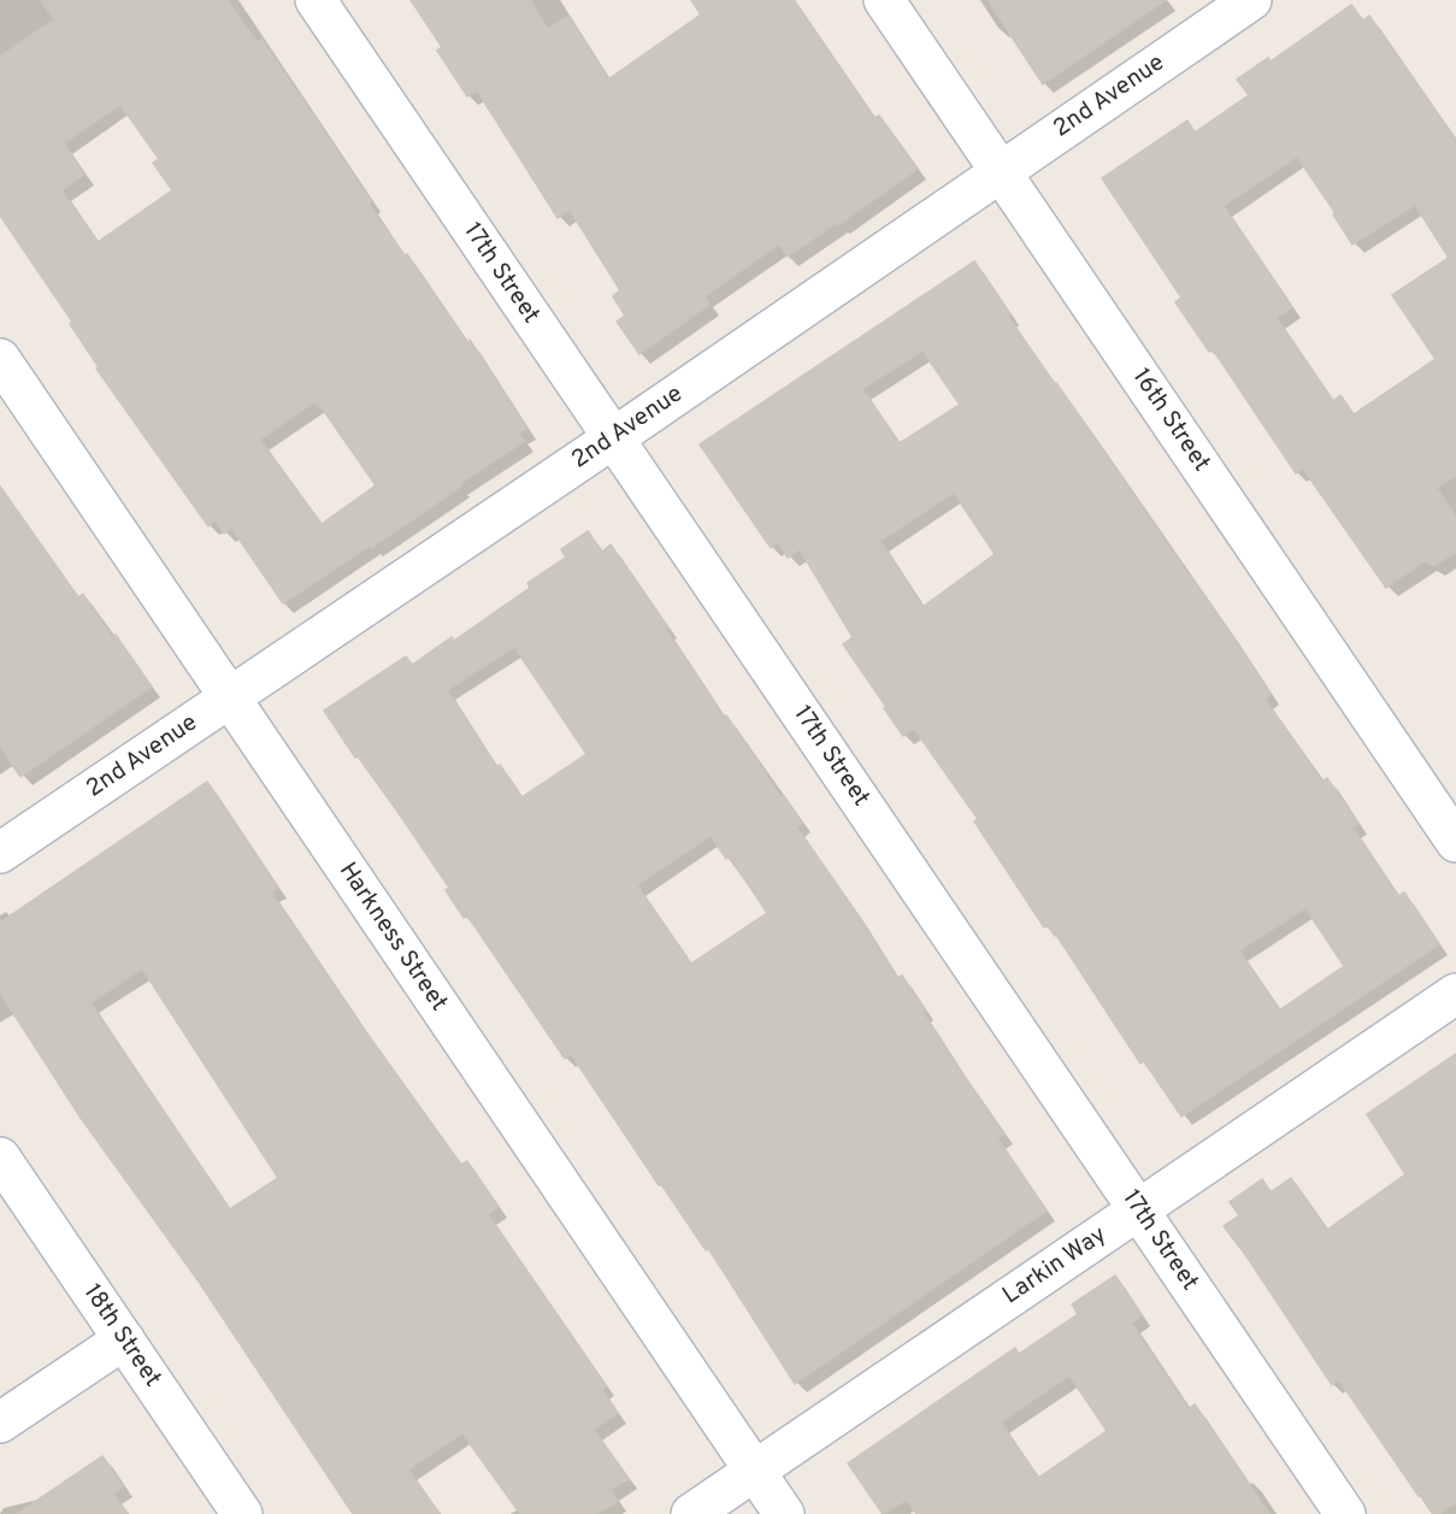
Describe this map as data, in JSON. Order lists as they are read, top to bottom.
{
  "streets": {
    "street": [
      "2nd Avenue",
      "17th Street",
      "16th Street",
      "Harkness Street",
      "Larkin Way",
      "18th Street"
    ]
  },
  "crossings": [
    ["2nd Avenue", "17th Street"],
    ["2nd Avenue", "16th Street"],
    ["2nd Avenue", "Harkness Street"],
    ["17th Street", "Larkin Way"],
    ["Harkness Street", "Larkin Way"]
  ]
}
